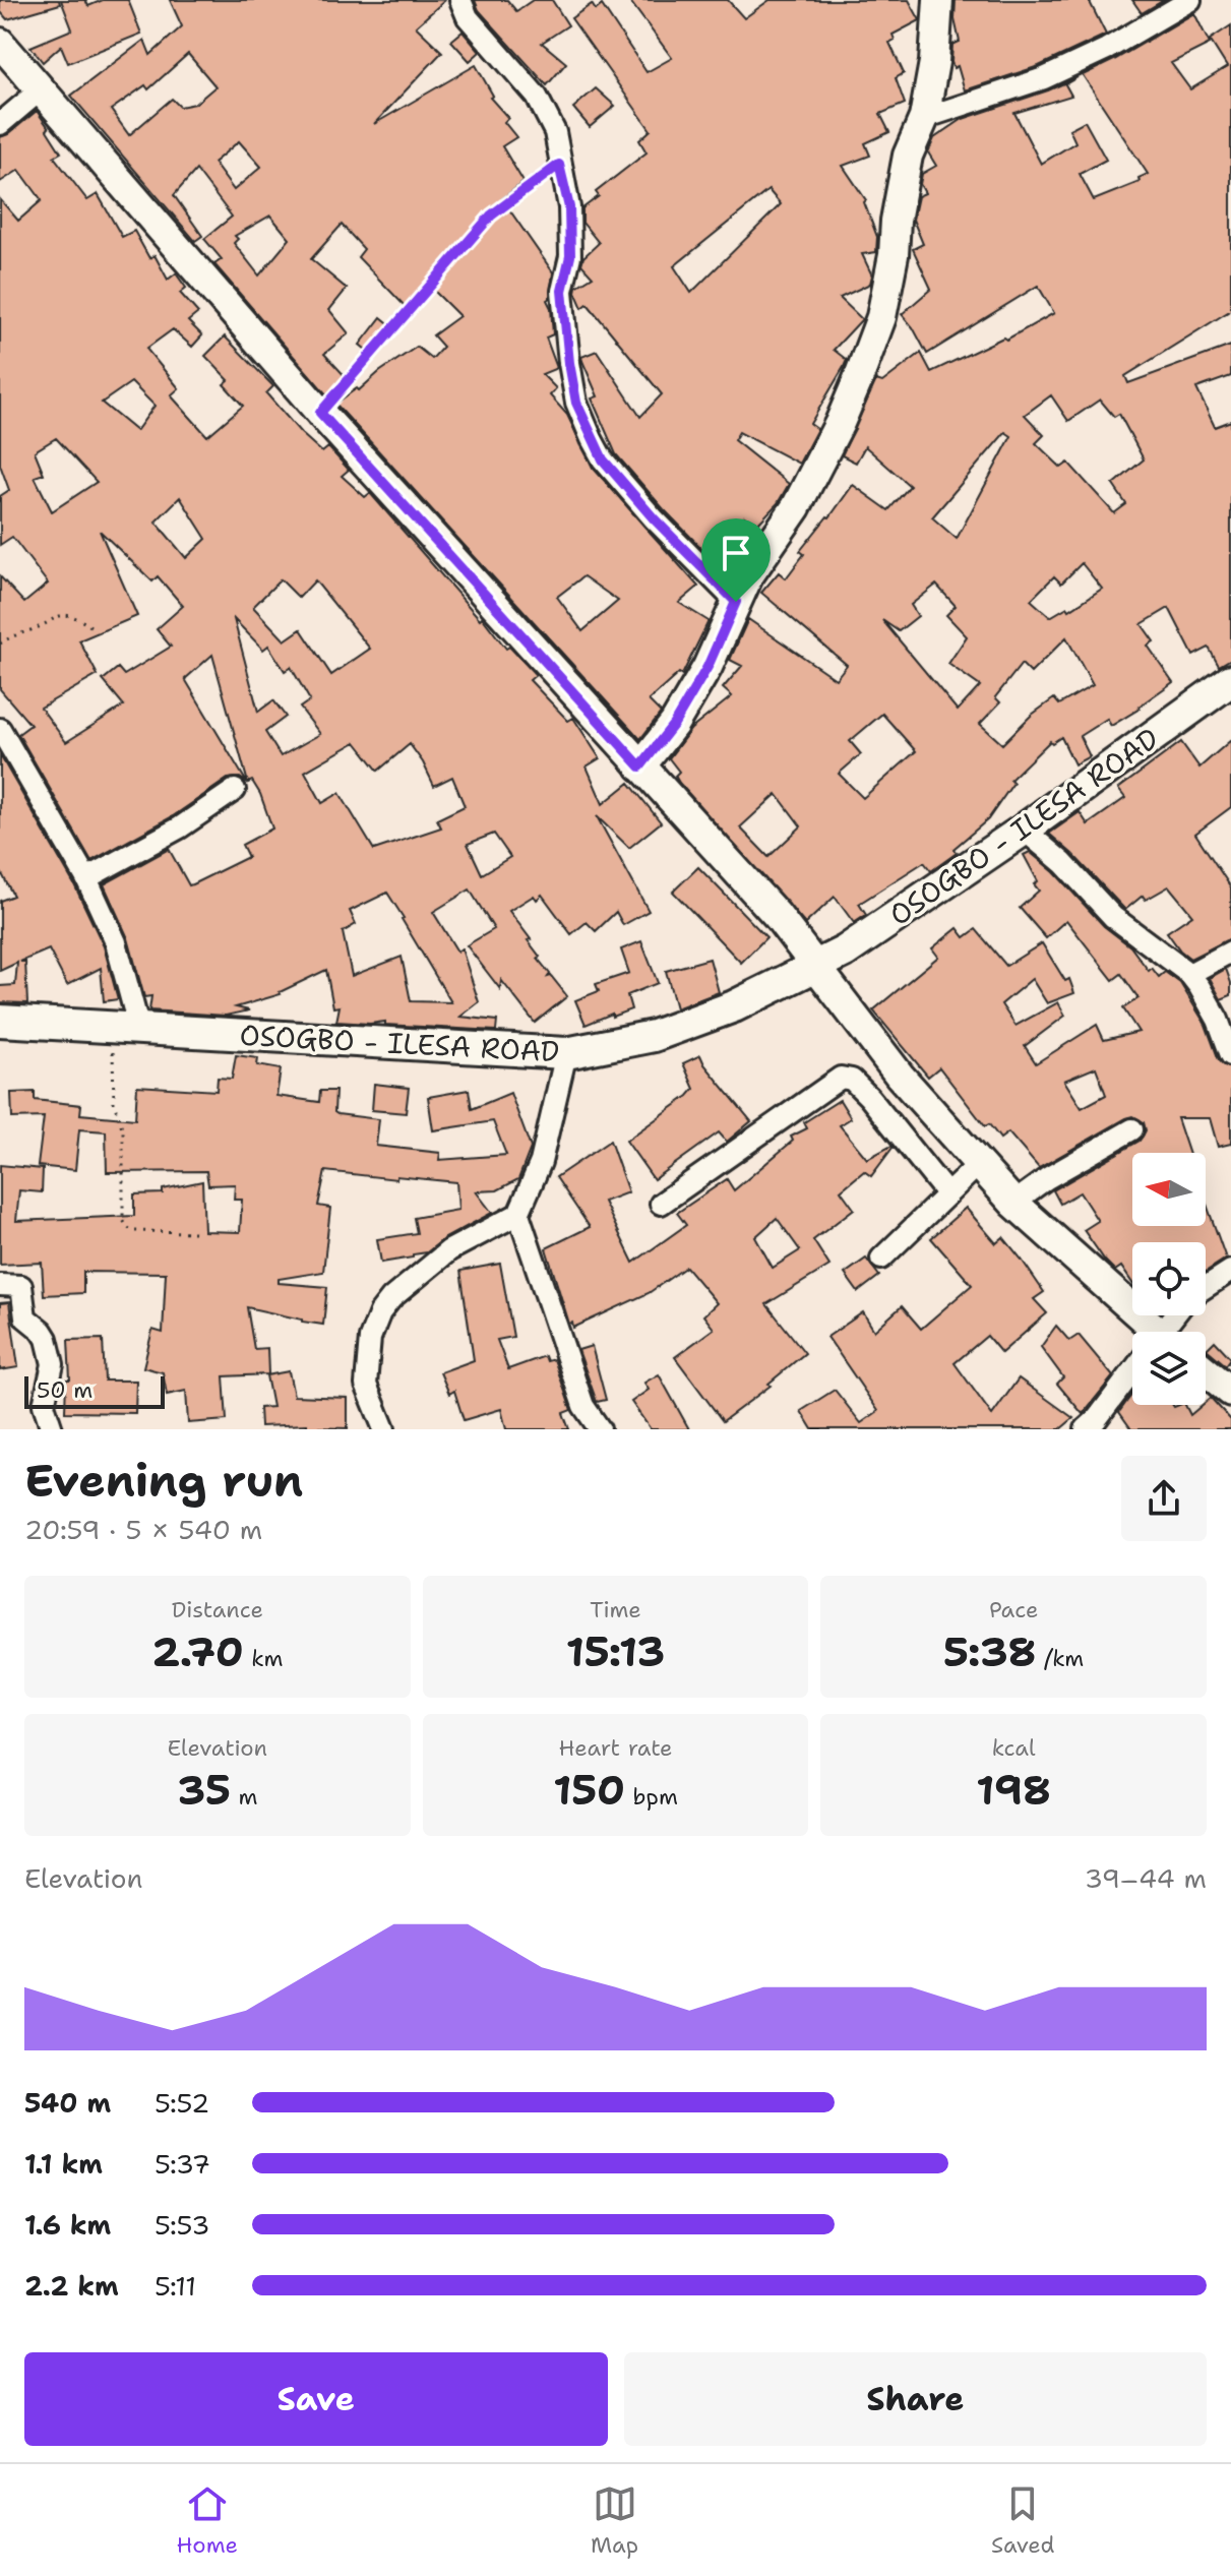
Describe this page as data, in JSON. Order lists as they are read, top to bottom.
{
  "streets": {
    "main road": ["OSOGBO - ILESA ROAD"]
  },
  "scale_bar": "50 m",
  "north": "left",
  "page": {
    "scale": "50 m",
    "heading": ["Evening run", "20:59 · 5 × 540 m"],
    "stats": [
      ["Distance", "2.70 km"],
      ["Time", "15:13"],
      ["Pace", "5:38 /km"],
      ["Elevation", "35 m"],
      ["Heart rate", "150 bpm"],
      ["kcal", "198"]
    ],
    "chart": ["Elevation", "39–44 m"],
    "list": [
      {
        "name": "540 m",
        "note": "5:52"
      },
      {
        "name": "1.1 km",
        "note": "5:37"
      },
      {
        "name": "1.6 km",
        "note": "5:53"
      },
      {
        "name": "2.2 km",
        "note": "5:11"
      }
    ],
    "buttons": ["Save", "Share"],
    "tabs": ["Home", "Map", "Saved"]
  }
}
